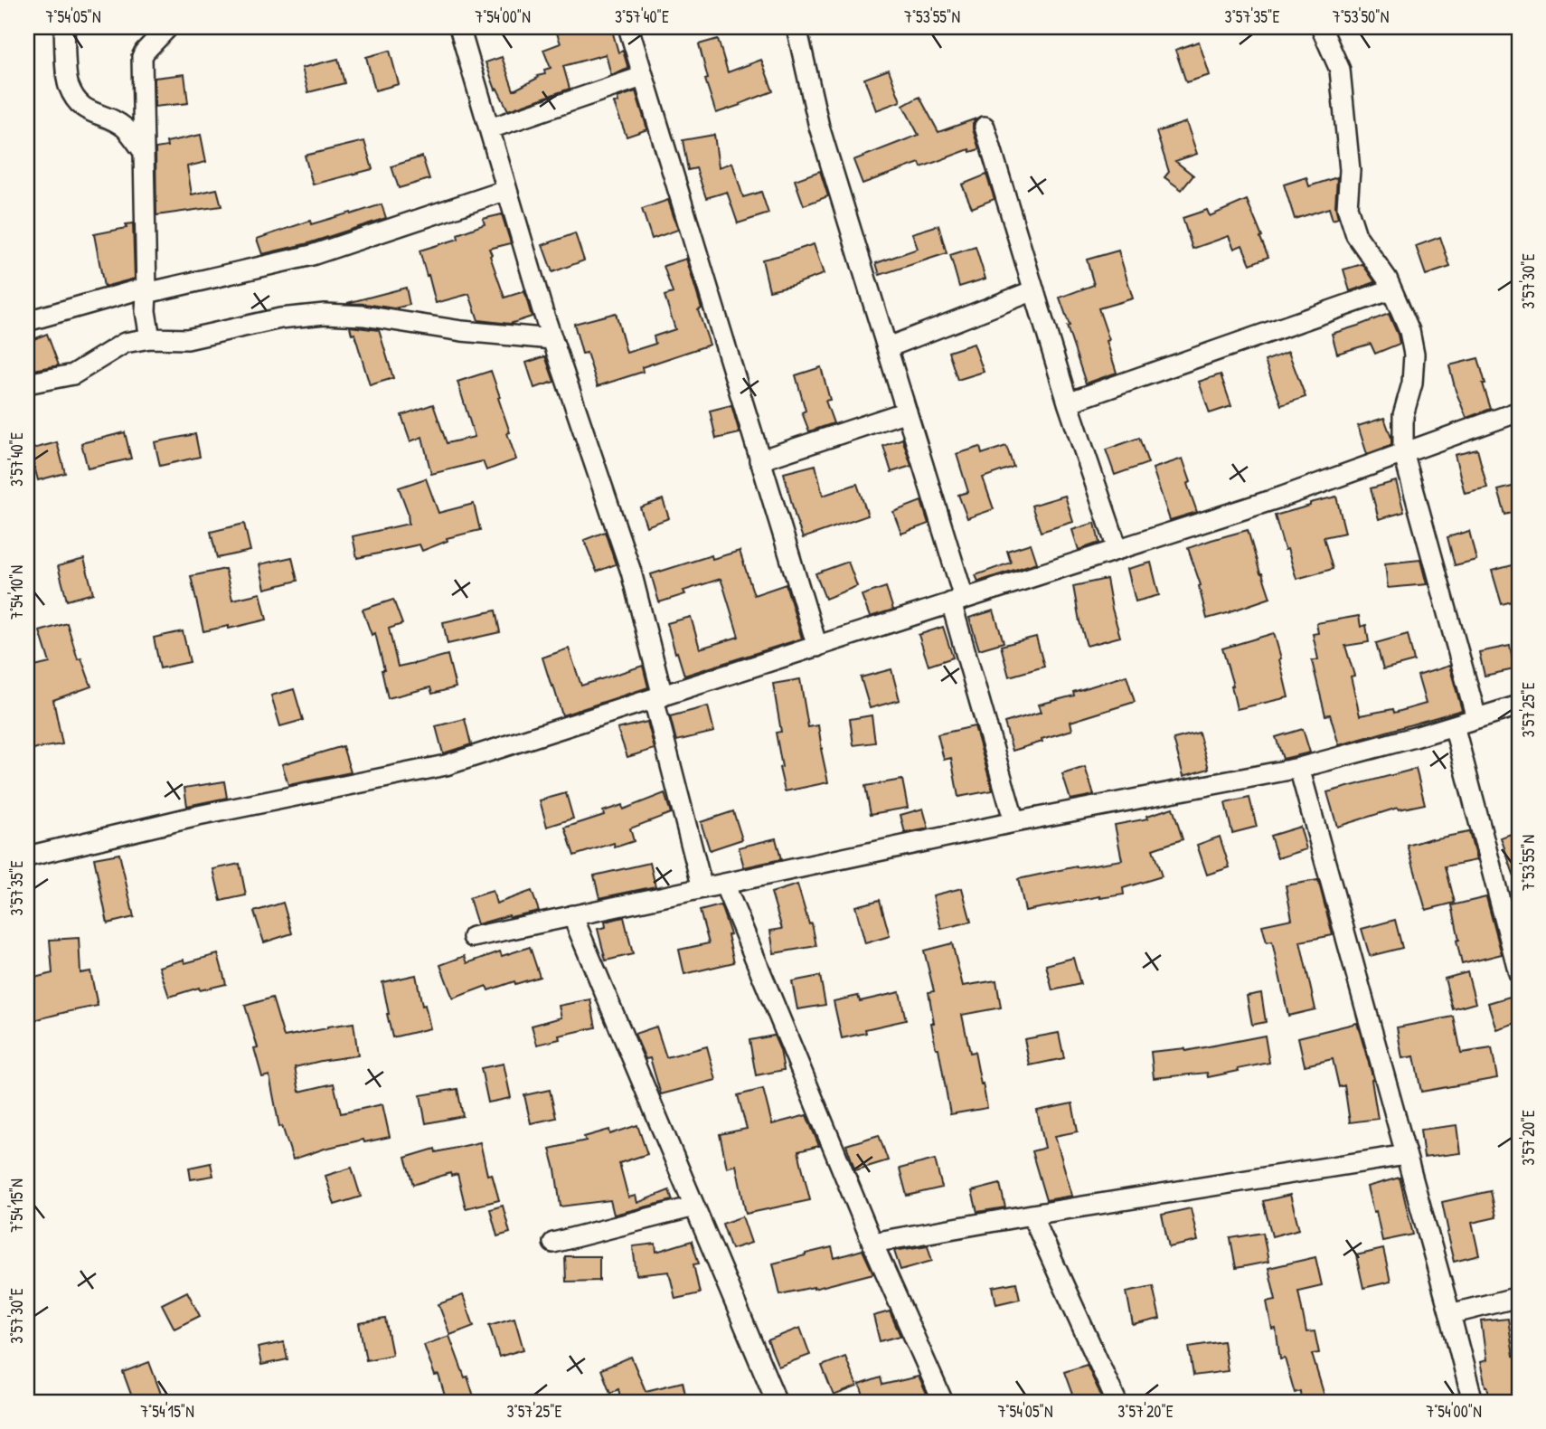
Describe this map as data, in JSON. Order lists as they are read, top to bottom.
{
  "coordinates": [
    "7°54'05\"N",
    "7°54'00\"N",
    "3°57'40\"E",
    "7°53'55\"N",
    "3°57'35\"E",
    "7°53'50\"N",
    "3°57'30\"E",
    "7°54'10\"N",
    "3°57'25\"E",
    "3°57'20\"E",
    "7°54'15\"N"
  ]
}
